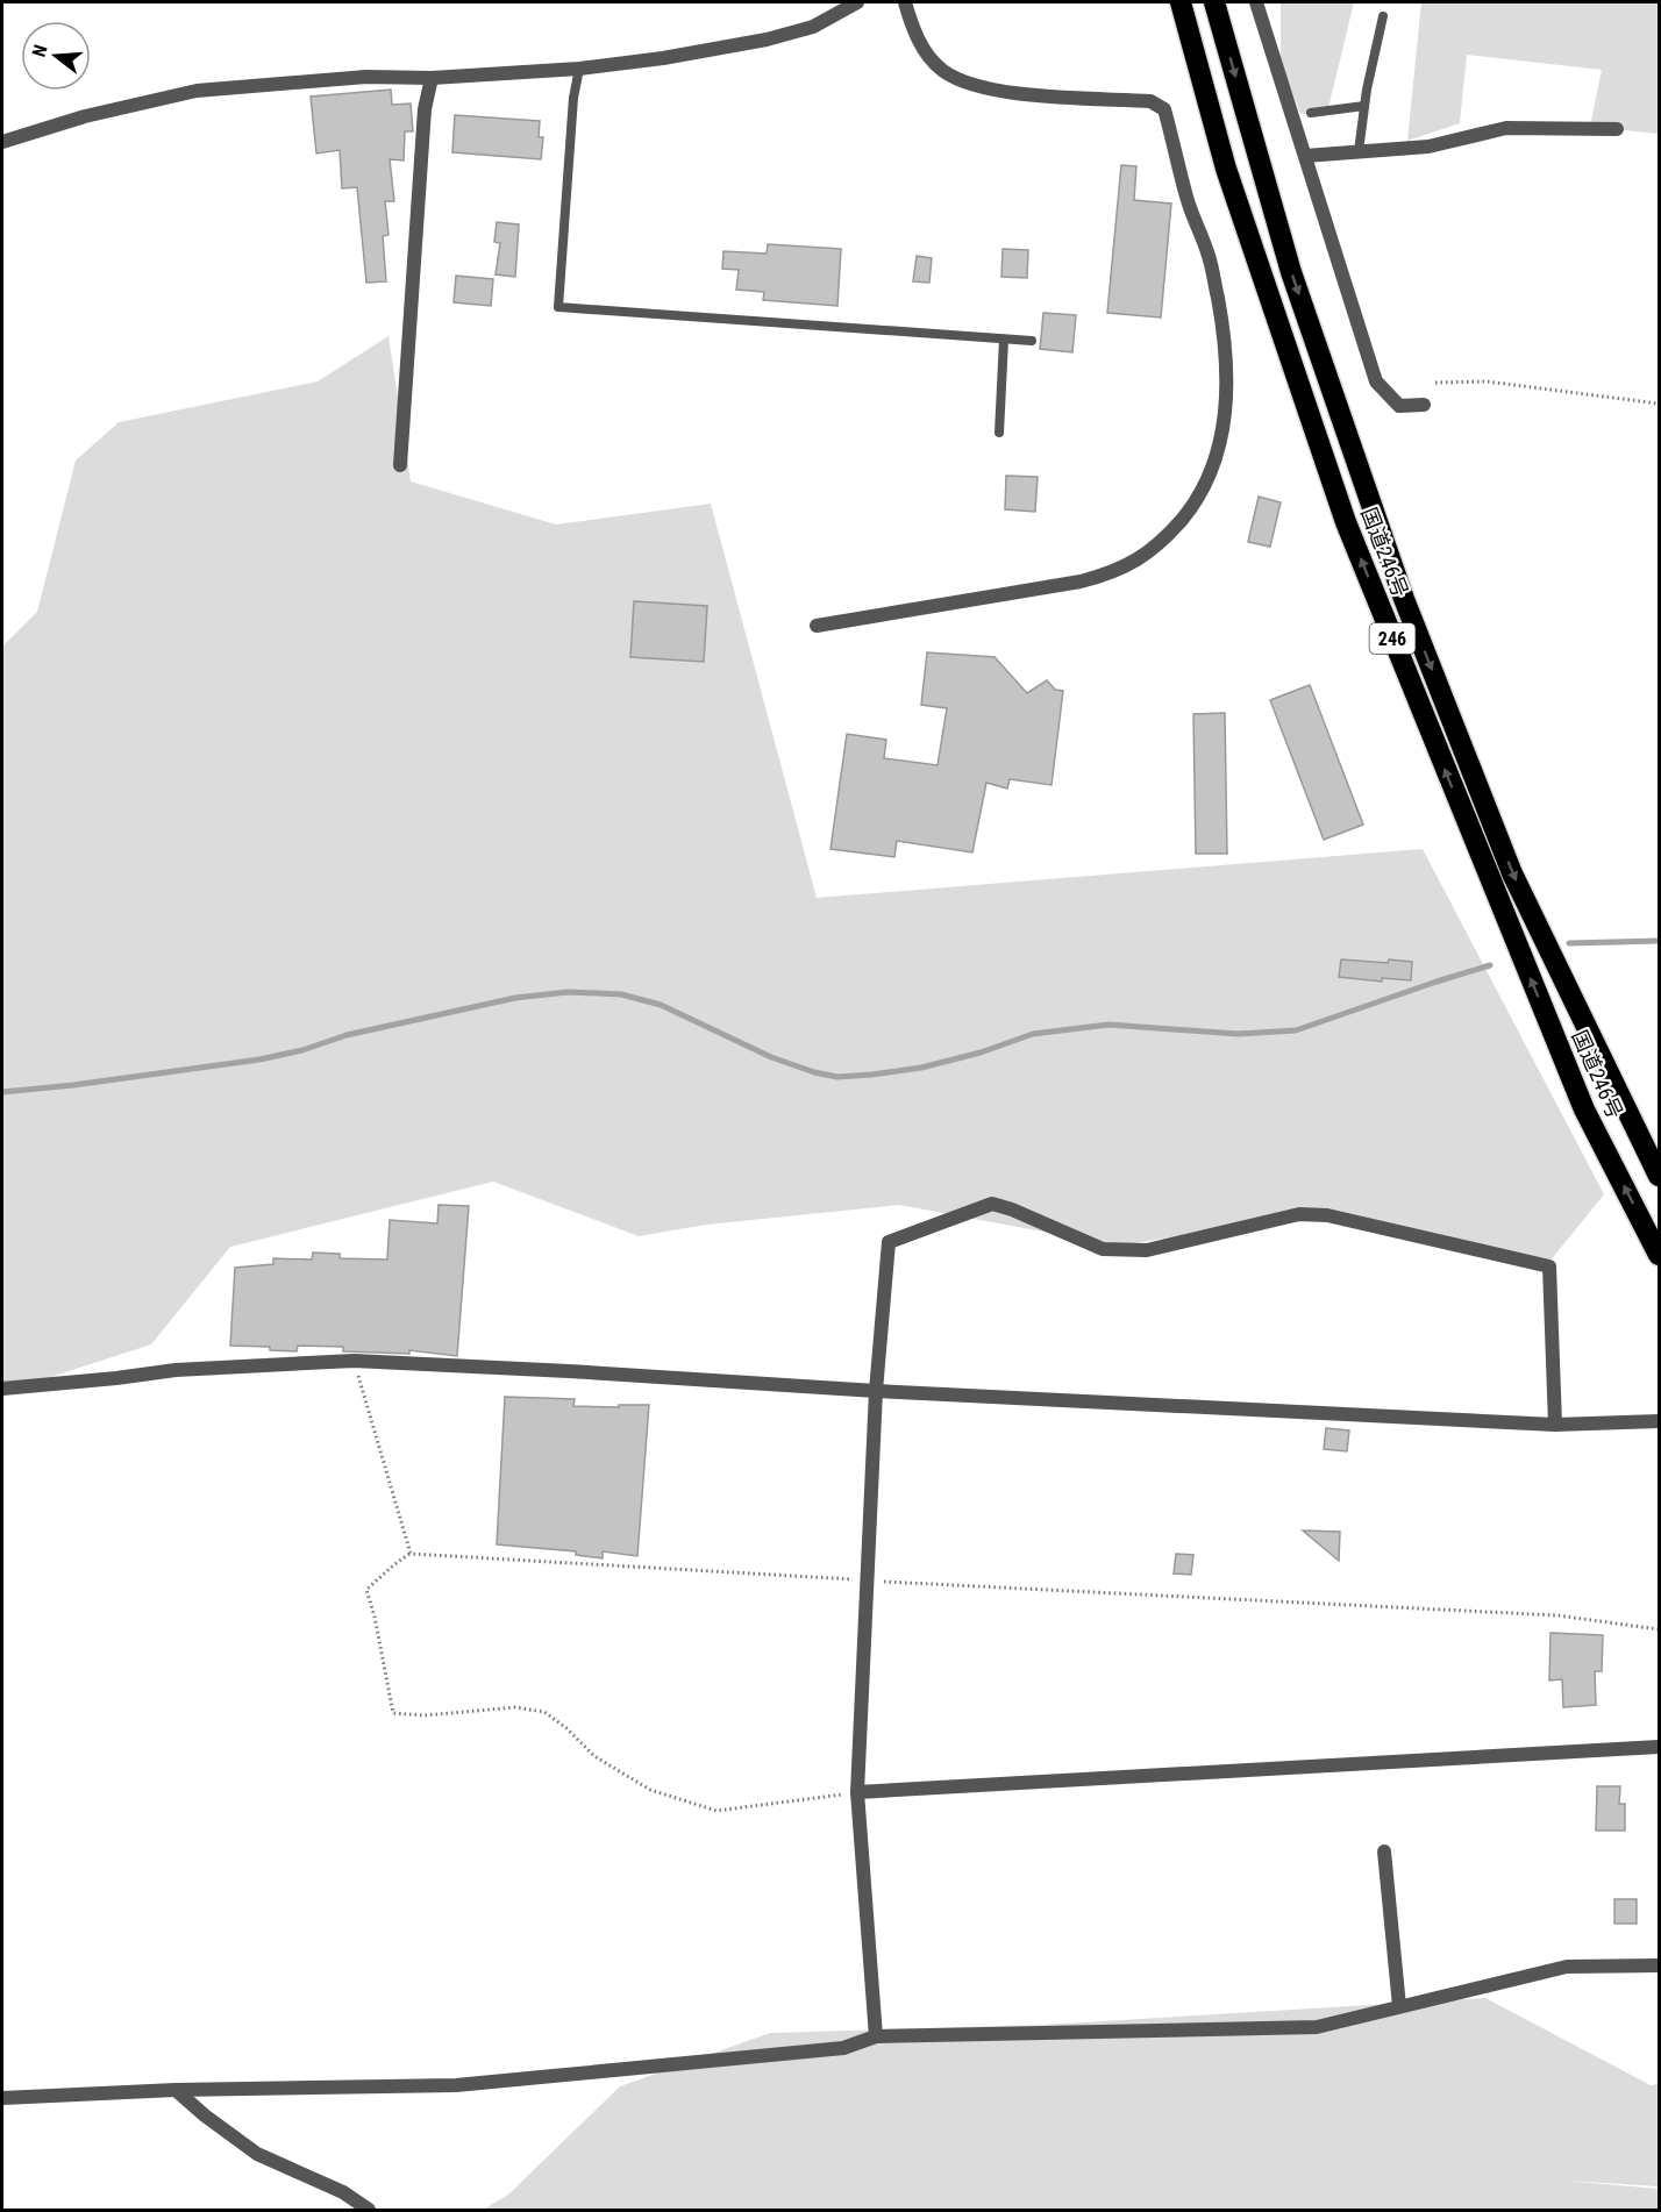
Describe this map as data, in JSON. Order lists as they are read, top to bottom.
{
  "streets": {
    "highway": ["国道246号", "246"]
  },
  "north": "left"
}
